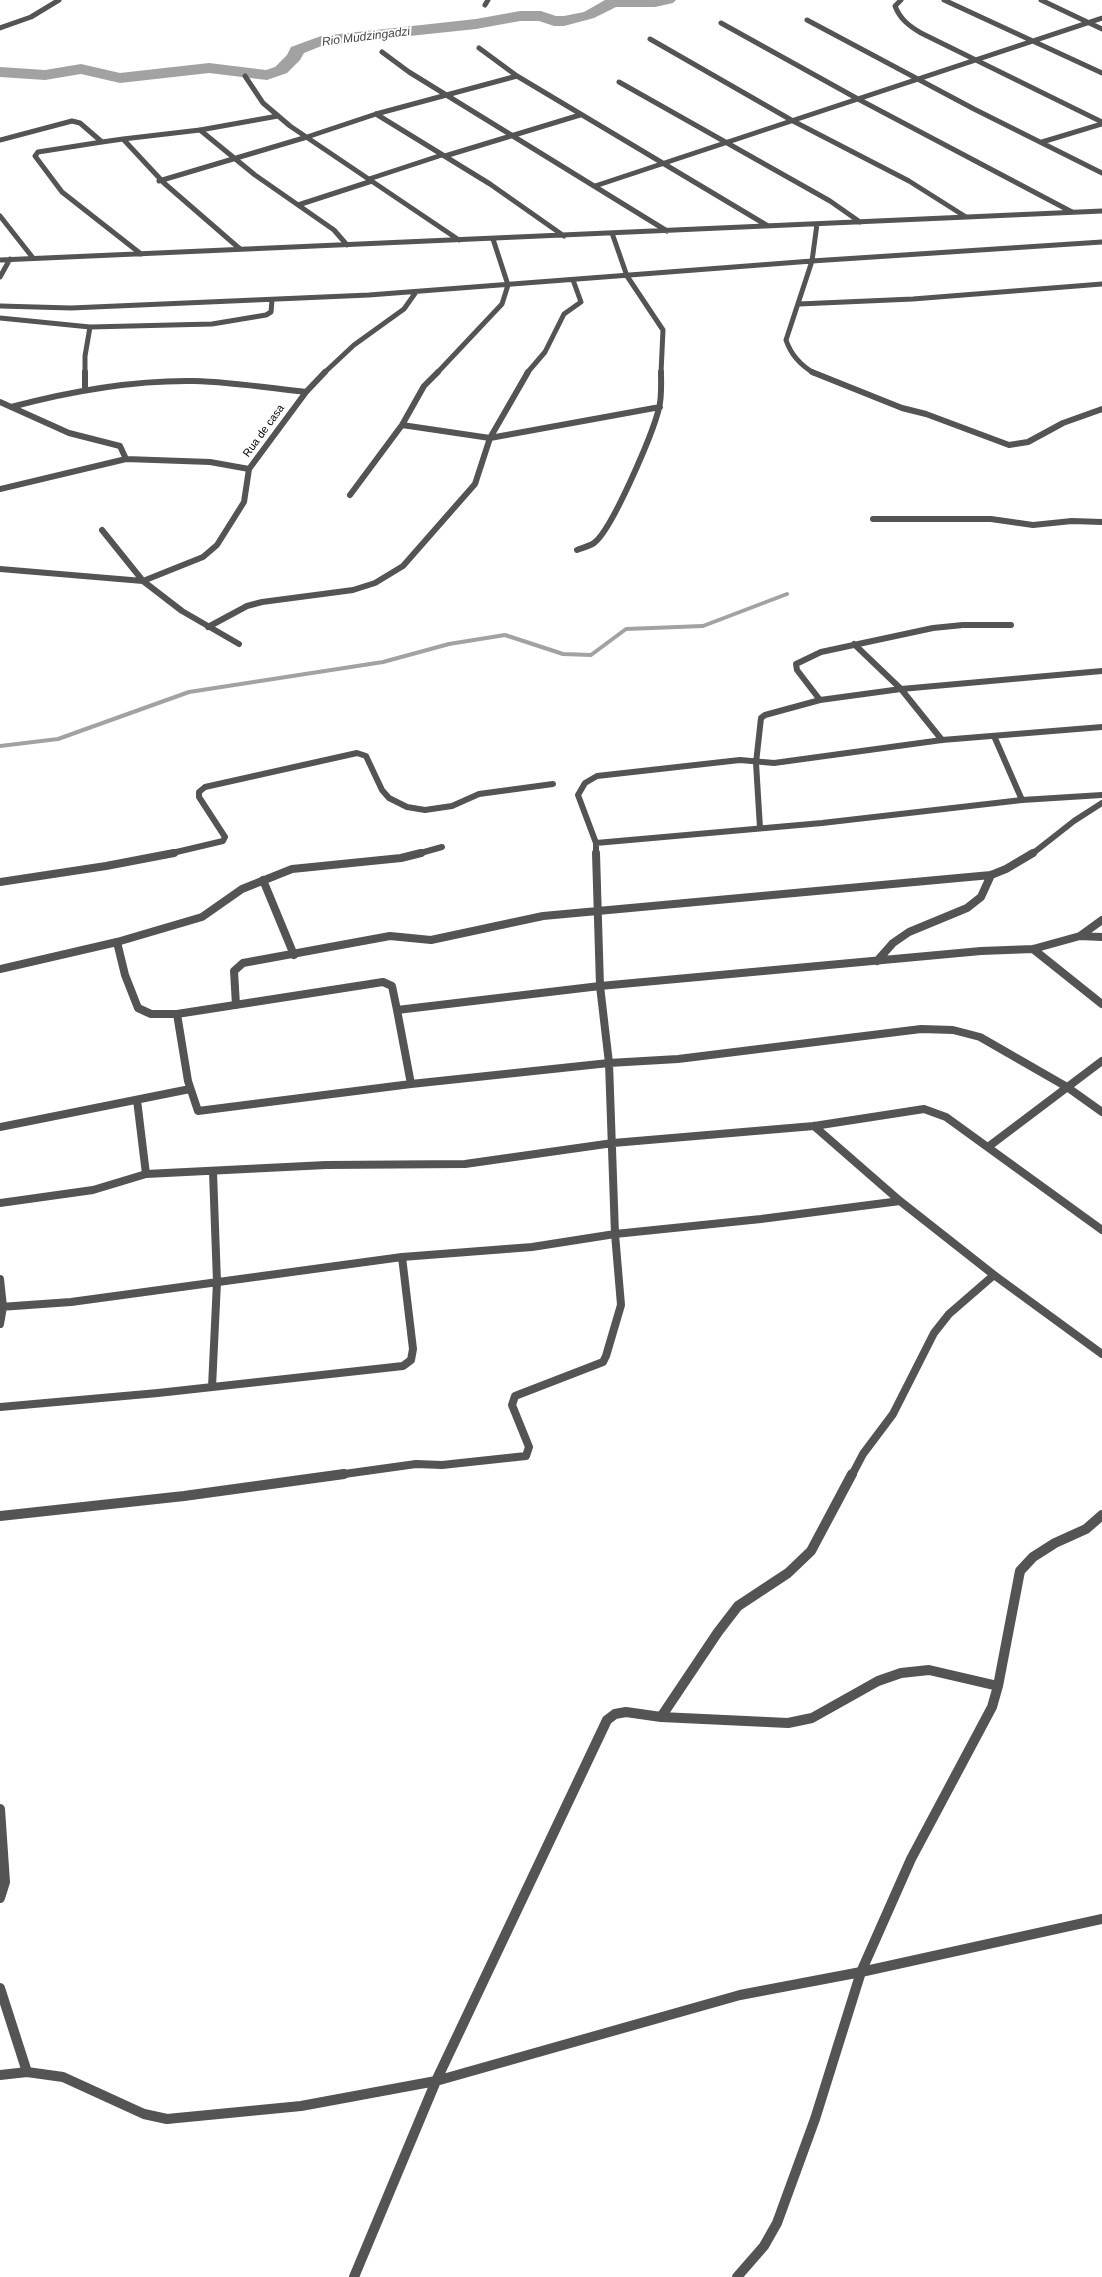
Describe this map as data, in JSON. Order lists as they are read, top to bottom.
{
  "streets": {
    "street": ["Rua de casa"]
  },
  "water": ["Rio Mudzingadzi"]
}
